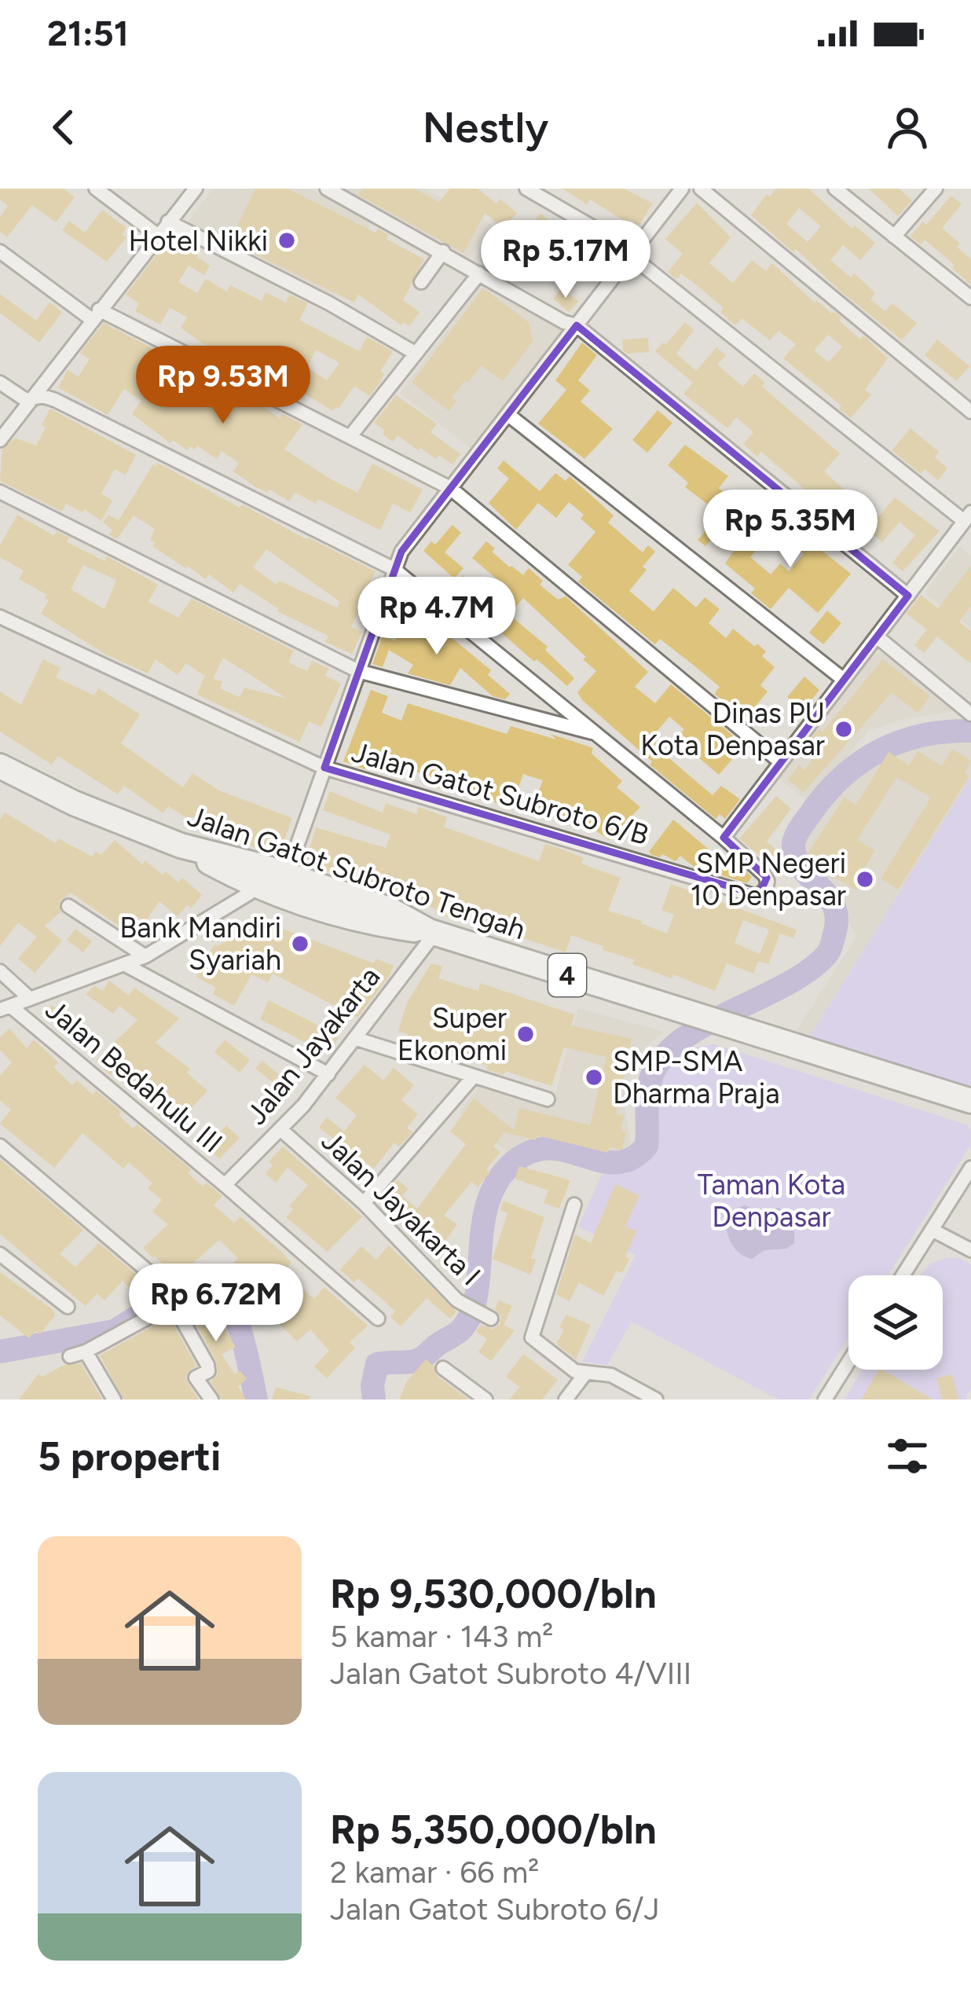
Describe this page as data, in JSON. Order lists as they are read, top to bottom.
{
  "streets": {
    "highway": ["Jalan Gatot Subroto Tengah", "4"],
    "street": [
      "Jalan Gatot Subroto 6/B",
      "Jalan Jayakarta",
      "Jalan Bedahulu III",
      "Jalan Jayakarta I"
    ]
  },
  "crossings": [
    ["Jalan Gatot Subroto Tengah", "4"],
    ["Jalan Gatot Subroto Tengah", "Jalan Jayakarta"],
    ["4", "Jalan Jayakarta"],
    ["Jalan Jayakarta", "Jalan Bedahulu III"],
    ["Jalan Jayakarta", "Jalan Jayakarta I"]
  ],
  "parks": ["Taman Kota Denpasar"],
  "places": [
    "Hotel Nikki",
    "Dinas PU Kota Denpasar",
    "SMP Negeri 10 Denpasar",
    "Bank Mandiri Syariah",
    "Super Ekonomi",
    "SMP-SMA Dharma Praja"
  ],
  "page": {
    "status": "21:51",
    "header": "Nestly",
    "price": [
      "Rp 5.17M",
      "Rp 9.53M",
      "Rp 5.35M",
      "Rp 4.7M",
      "Rp 6.72M"
    ],
    "heading": "5 properti",
    "list": [
      {
        "name": "Rp 9,530,000/bln",
        "note": "5 kamar · 143 m² · Jalan Gatot Subroto 4/VIII"
      },
      {
        "name": "Rp 5,350,000/bln",
        "note": "2 kamar · 66 m² · Jalan Gatot Subroto 6/J"
      }
    ]
  }
}
